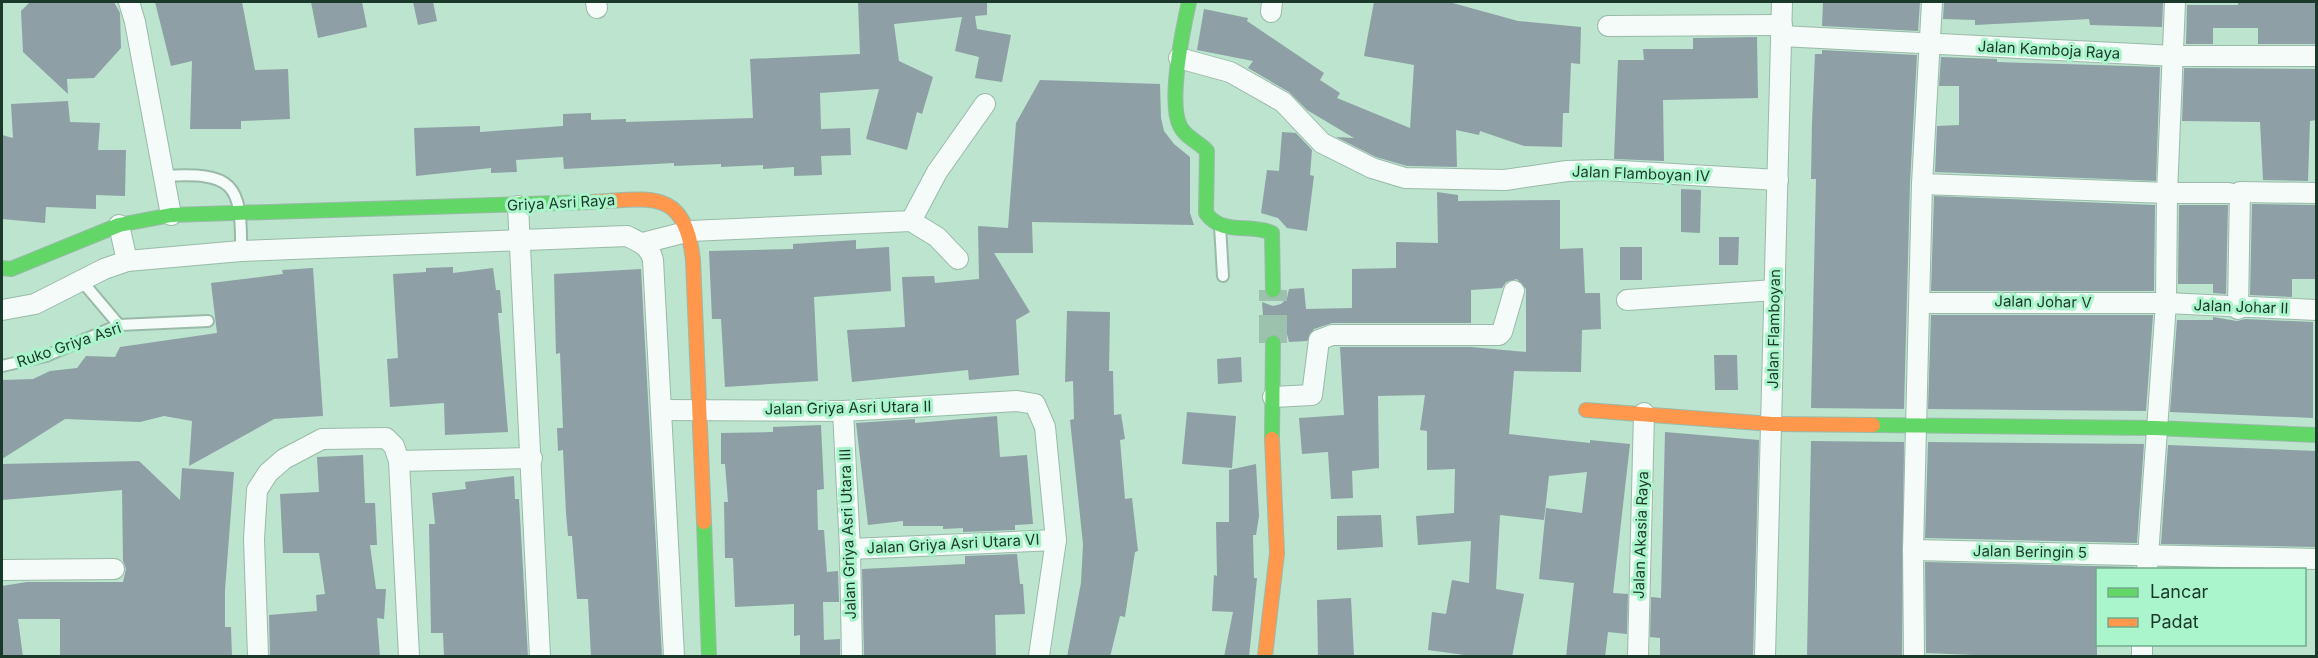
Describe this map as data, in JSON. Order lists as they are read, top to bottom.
{
  "streets": {
    "street": [
      "Jalan Kamboja Raya",
      "Jalan Flamboyan IV",
      "Griya Asri Raya",
      "Jalan Johar V",
      "Jalan Johar II",
      "Jalan Flamboyan",
      "Jalan Griya Asri Utara II",
      "Jalan Griya Asri Utara III",
      "Jalan Akasia Raya",
      "Jalan Griya Asri Utara VI",
      "Jalan Beringin 5"
    ],
    "lane": ["Ruko Griya Asri"]
  },
  "crossings": [
    ["Jalan Kamboja Raya", "Jalan Flamboyan"],
    ["Jalan Flamboyan IV", "Jalan Flamboyan"],
    ["Jalan Johar V", "Jalan Johar II"],
    ["Jalan Griya Asri Utara II", "Jalan Griya Asri Utara III"],
    ["Jalan Griya Asri Utara II", "Jalan Griya Asri Utara VI"],
    ["Jalan Griya Asri Utara III", "Jalan Griya Asri Utara VI"]
  ],
  "legend": ["Lancar", "Padat"]
}
